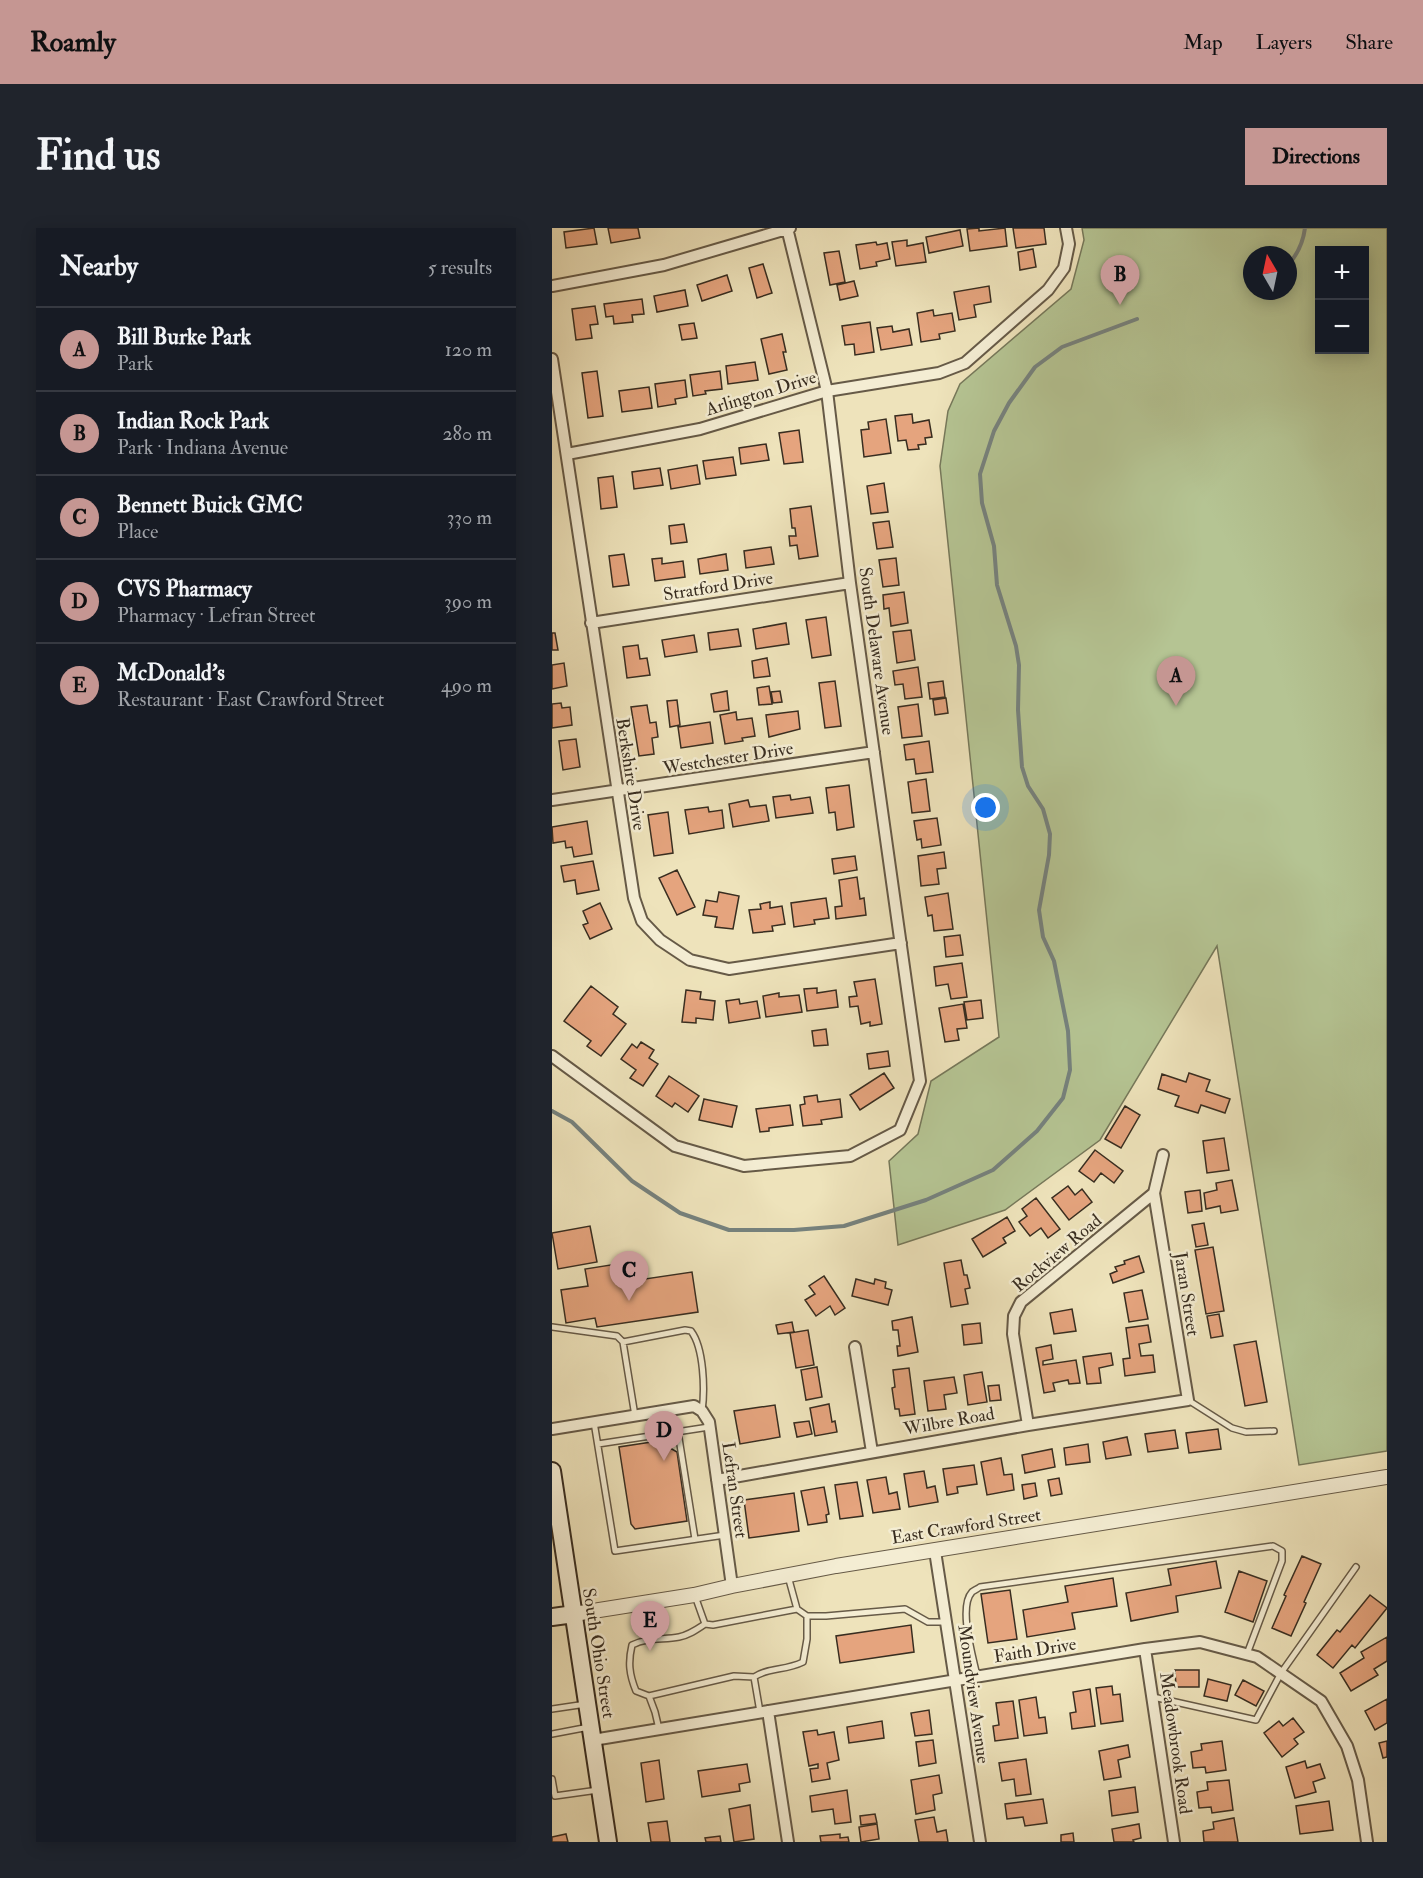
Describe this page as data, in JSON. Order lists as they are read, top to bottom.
{
  "streets": {
    "main road": ["East Crawford Street", "South Ohio Street"],
    "street": [
      "Arlington Drive",
      "Stratford Drive",
      "South Delaware Avenue",
      "Westchester Drive",
      "Berkshire Drive",
      "Rockview Road",
      "Jaran Street",
      "Wilbre Road",
      "Lefran Street",
      "Faith Drive",
      "Moundview Avenue",
      "Meadowbrook Road"
    ]
  },
  "crossings": [
    ["Arlington Drive", "South Delaware Avenue"],
    ["Arlington Drive", "Berkshire Drive"],
    ["Stratford Drive", "South Delaware Avenue"],
    ["Stratford Drive", "Berkshire Drive"],
    ["South Delaware Avenue", "Westchester Drive"],
    ["South Delaware Avenue", "Berkshire Drive"],
    ["Westchester Drive", "Berkshire Drive"],
    ["Rockview Road", "Jaran Street"],
    ["Rockview Road", "Wilbre Road"],
    ["Jaran Street", "Wilbre Road"],
    ["Wilbre Road", "Lefran Street"],
    ["Lefran Street", "East Crawford Street"],
    ["East Crawford Street", "South Ohio Street"],
    ["East Crawford Street", "Moundview Avenue"],
    ["Faith Drive", "South Ohio Street"],
    ["Faith Drive", "Moundview Avenue"],
    ["Faith Drive", "Meadowbrook Road"]
  ],
  "north": "top",
  "page": {
    "header": "Roamly",
    "nav": ["Map", "Layers", "Share"],
    "buttons": "Directions",
    "title": "Find us",
    "heading": ["Nearby", "5 results"],
    "map_buttons": ["+", "−"],
    "pins": [
      "B",
      "A",
      "C",
      "D",
      "E"
    ],
    "list": [
      {
        "mark": "A",
        "name": "Bill Burke Park",
        "note": "Park",
        "value": "120 m"
      },
      {
        "mark": "B",
        "name": "Indian Rock Park",
        "note": "Park · Indiana Avenue",
        "value": "280 m"
      },
      {
        "mark": "C",
        "name": "Bennett Buick GMC",
        "note": "Place",
        "value": "330 m"
      },
      {
        "mark": "D",
        "name": "CVS Pharmacy",
        "note": "Pharmacy · Lefran Street",
        "value": "390 m"
      },
      {
        "mark": "E",
        "name": "McDonald's",
        "note": "Restaurant · East Crawford Street",
        "value": "490 m"
      }
    ]
  }
}
